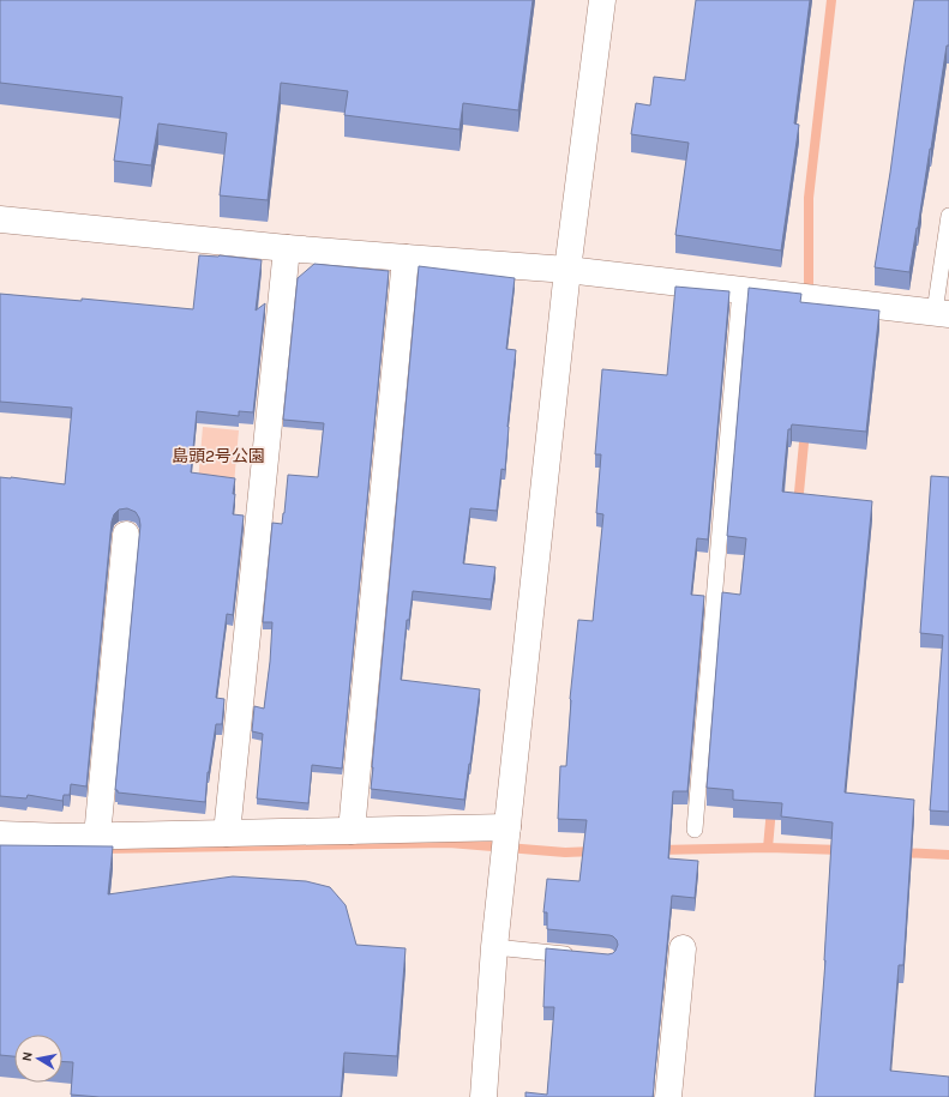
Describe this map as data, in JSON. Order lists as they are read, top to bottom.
{
  "parks": ["島頭2号公園"],
  "north": "left"
}
